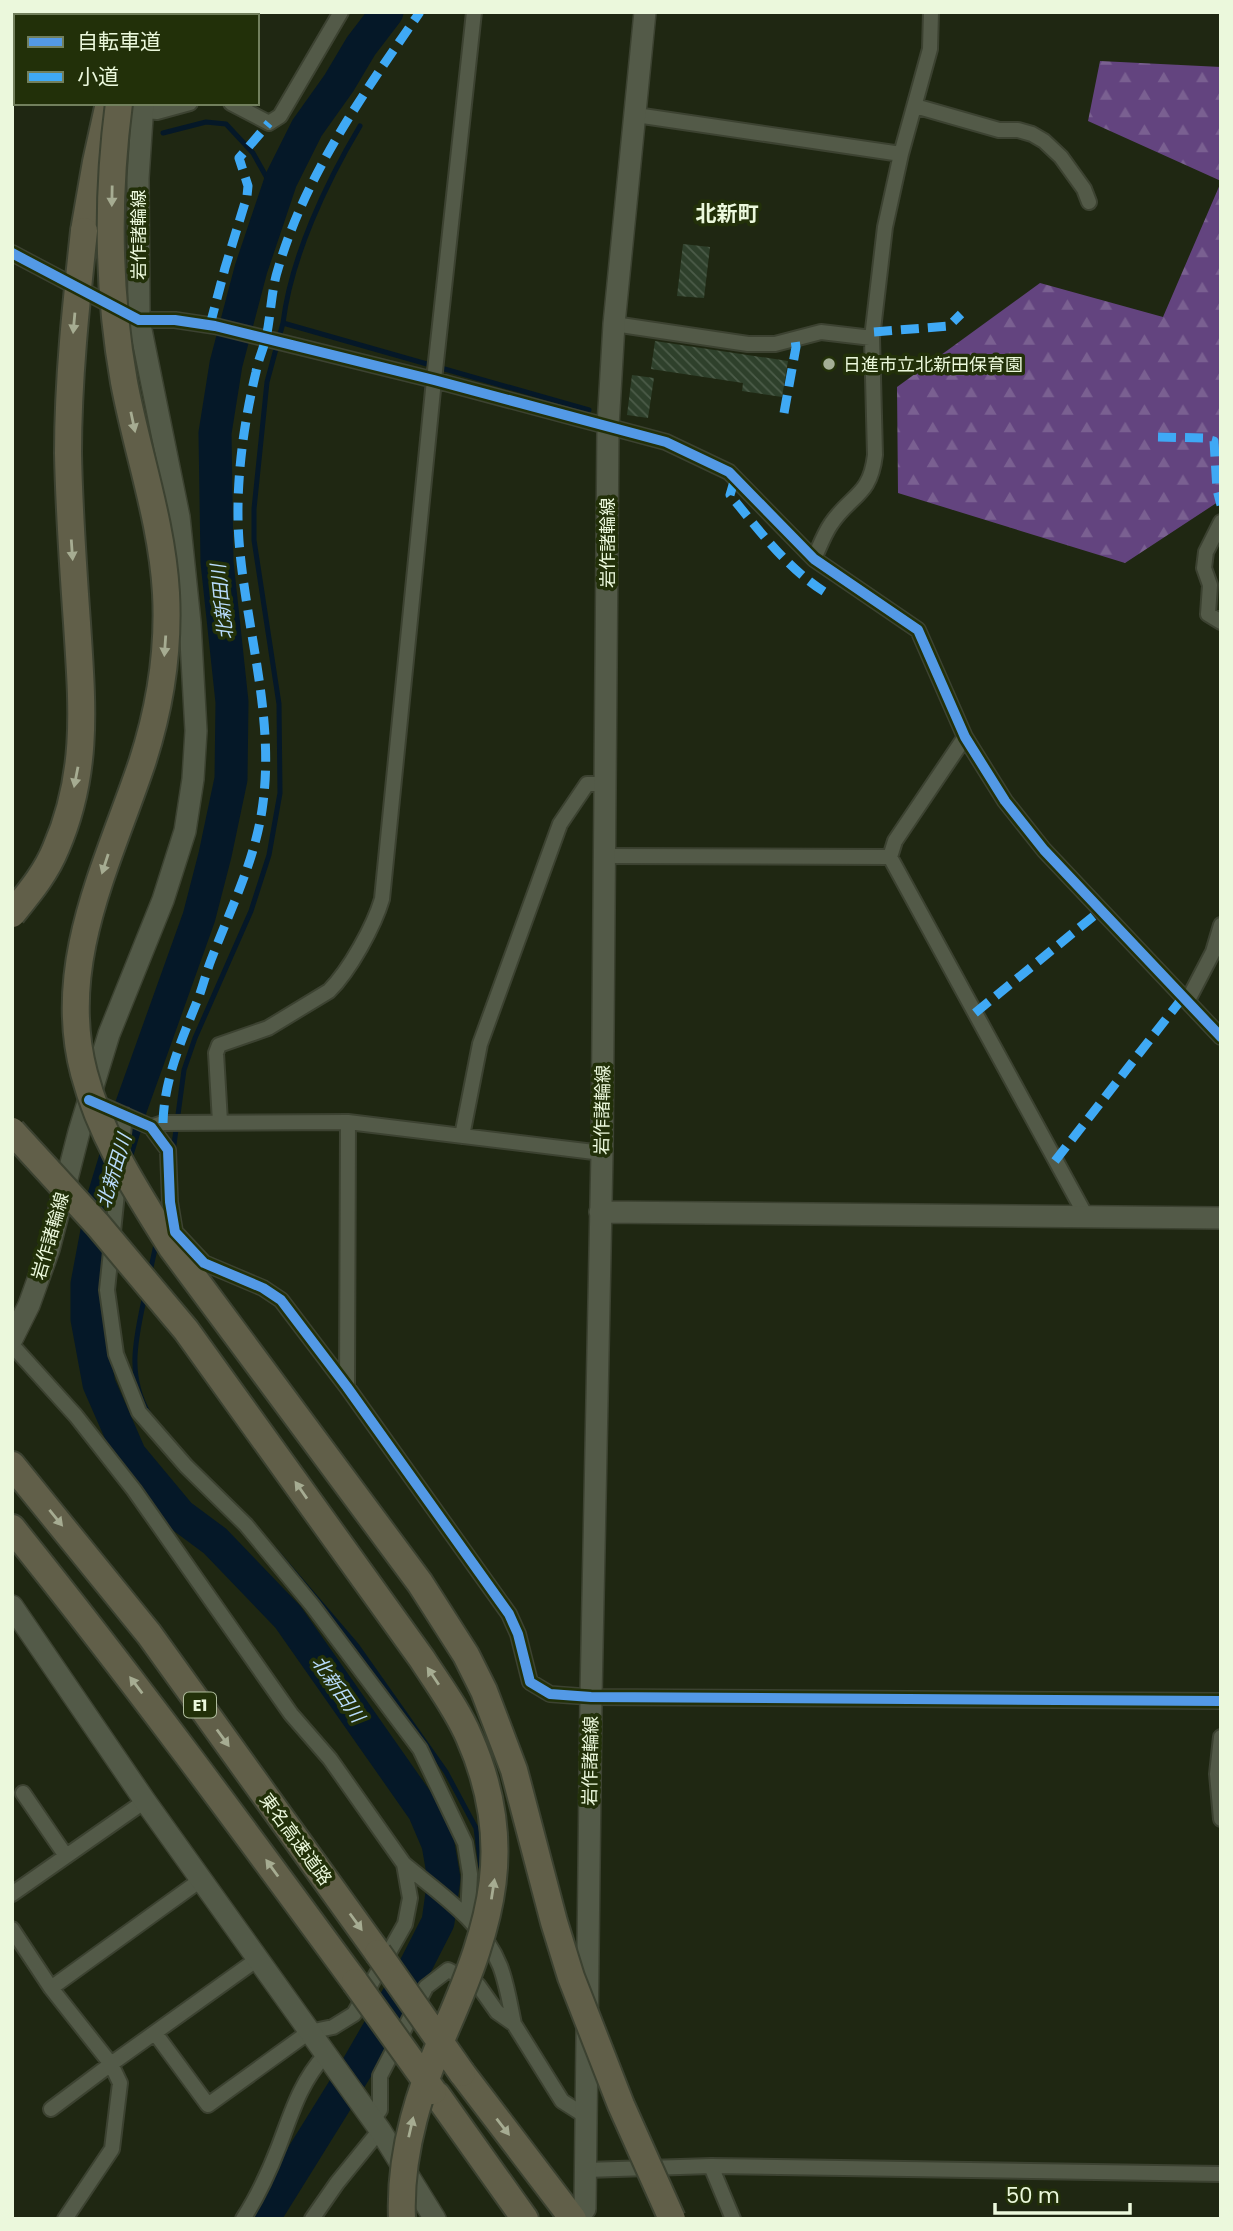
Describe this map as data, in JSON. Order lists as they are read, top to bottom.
{
  "streets": {
    "highway": ["E1", "東名高速道路"],
    "main road": ["岩作諸輪線"]
  },
  "crossings": [
    ["岩作諸輪線", "東名高速道路"]
  ],
  "districts": ["北新町"],
  "water": ["北新田川"],
  "places": ["日進市立北新田保育園"],
  "legend": ["自転車道", "小道"],
  "scale_bar": "50 m"
}
